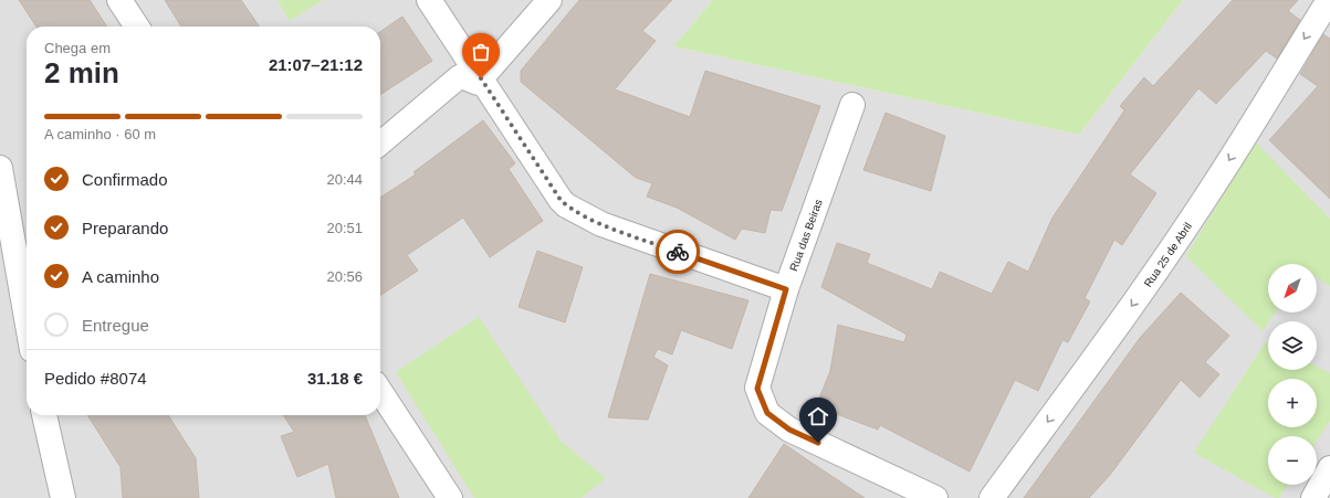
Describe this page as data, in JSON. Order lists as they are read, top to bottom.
{
  "streets": {
    "street": ["Rua das Beiras", "Rua 25 de Abril"]
  },
  "one_way": ["Rua 25 de Abril"],
  "north": "bottom left",
  "page": {
    "heading": ["2 min", "Chega em", "21:07–21:12"],
    "panel": ["Pedido #8074", "31.18 €"],
    "bar": "A caminho · 60 m",
    "list": [
      ["Confirmado", "20:44"],
      ["Preparando", "20:51"],
      ["A caminho", "20:56"],
      "Entregue"
    ],
    "map_buttons": ["+", "−"]
  }
}
